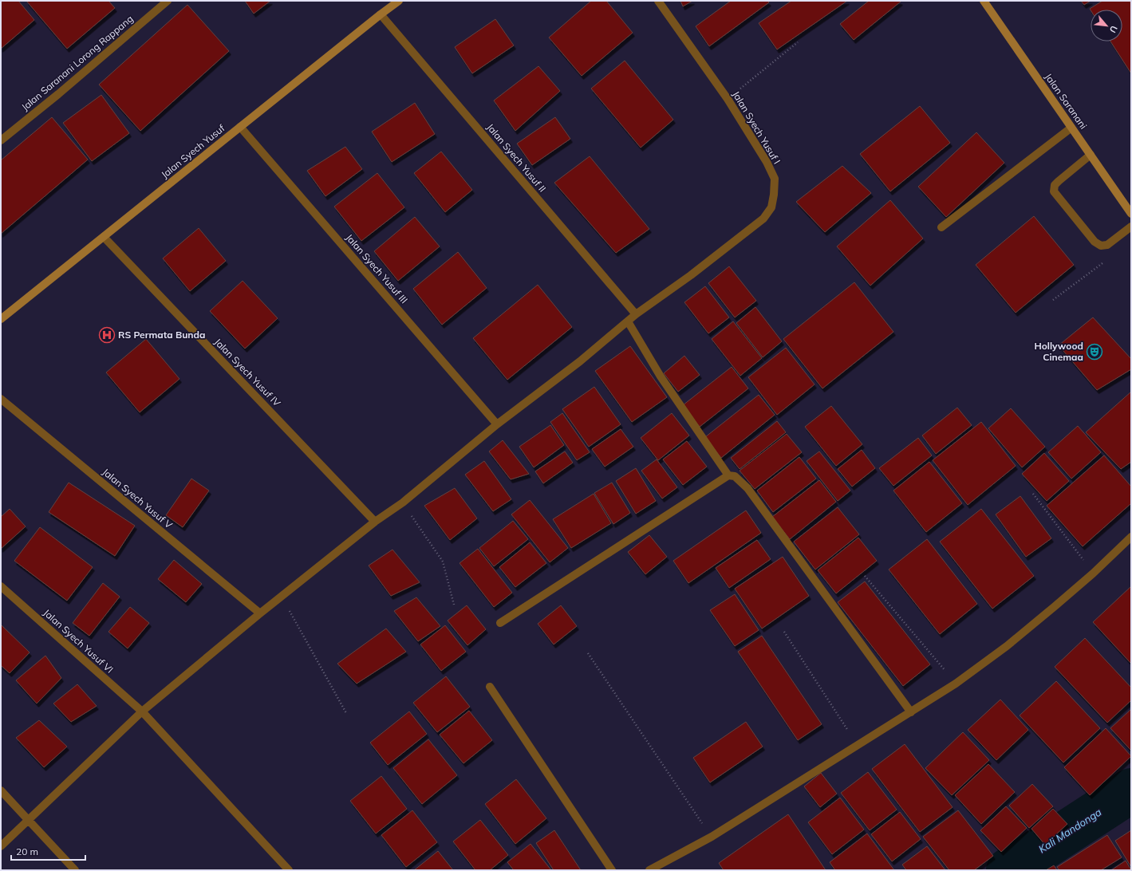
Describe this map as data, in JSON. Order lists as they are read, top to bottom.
{
  "streets": {
    "street": [
      "Jalan Saranani Lorong Rappang",
      "Jalan Saranani",
      "Jalan Syech Yusuf I",
      "Jalan Syech Yusuf",
      "Jalan Syech Yusuf II",
      "Jalan Syech Yusuf III",
      "Jalan Syech Yusuf IV",
      "Jalan Syech Yusuf V",
      "Jalan Syech Yusuf VI"
    ]
  },
  "crossings": [
    ["Jalan Syech Yusuf I", "Jalan Syech Yusuf II"],
    ["Jalan Syech Yusuf I", "Jalan Syech Yusuf III"],
    ["Jalan Syech Yusuf I", "Jalan Syech Yusuf IV"],
    ["Jalan Syech Yusuf I", "Jalan Syech Yusuf V"],
    ["Jalan Syech Yusuf I", "Jalan Syech Yusuf VI"],
    ["Jalan Syech Yusuf", "Jalan Syech Yusuf II"],
    ["Jalan Syech Yusuf", "Jalan Syech Yusuf III"],
    ["Jalan Syech Yusuf", "Jalan Syech Yusuf IV"]
  ],
  "water": ["Kali Mandonga"],
  "places": {
    "hospital": ["RS Permata Bunda"],
    "theatre": ["Hollywood Cinemaa"]
  },
  "scale_bar": "20 m",
  "north": "bottom right"
}
